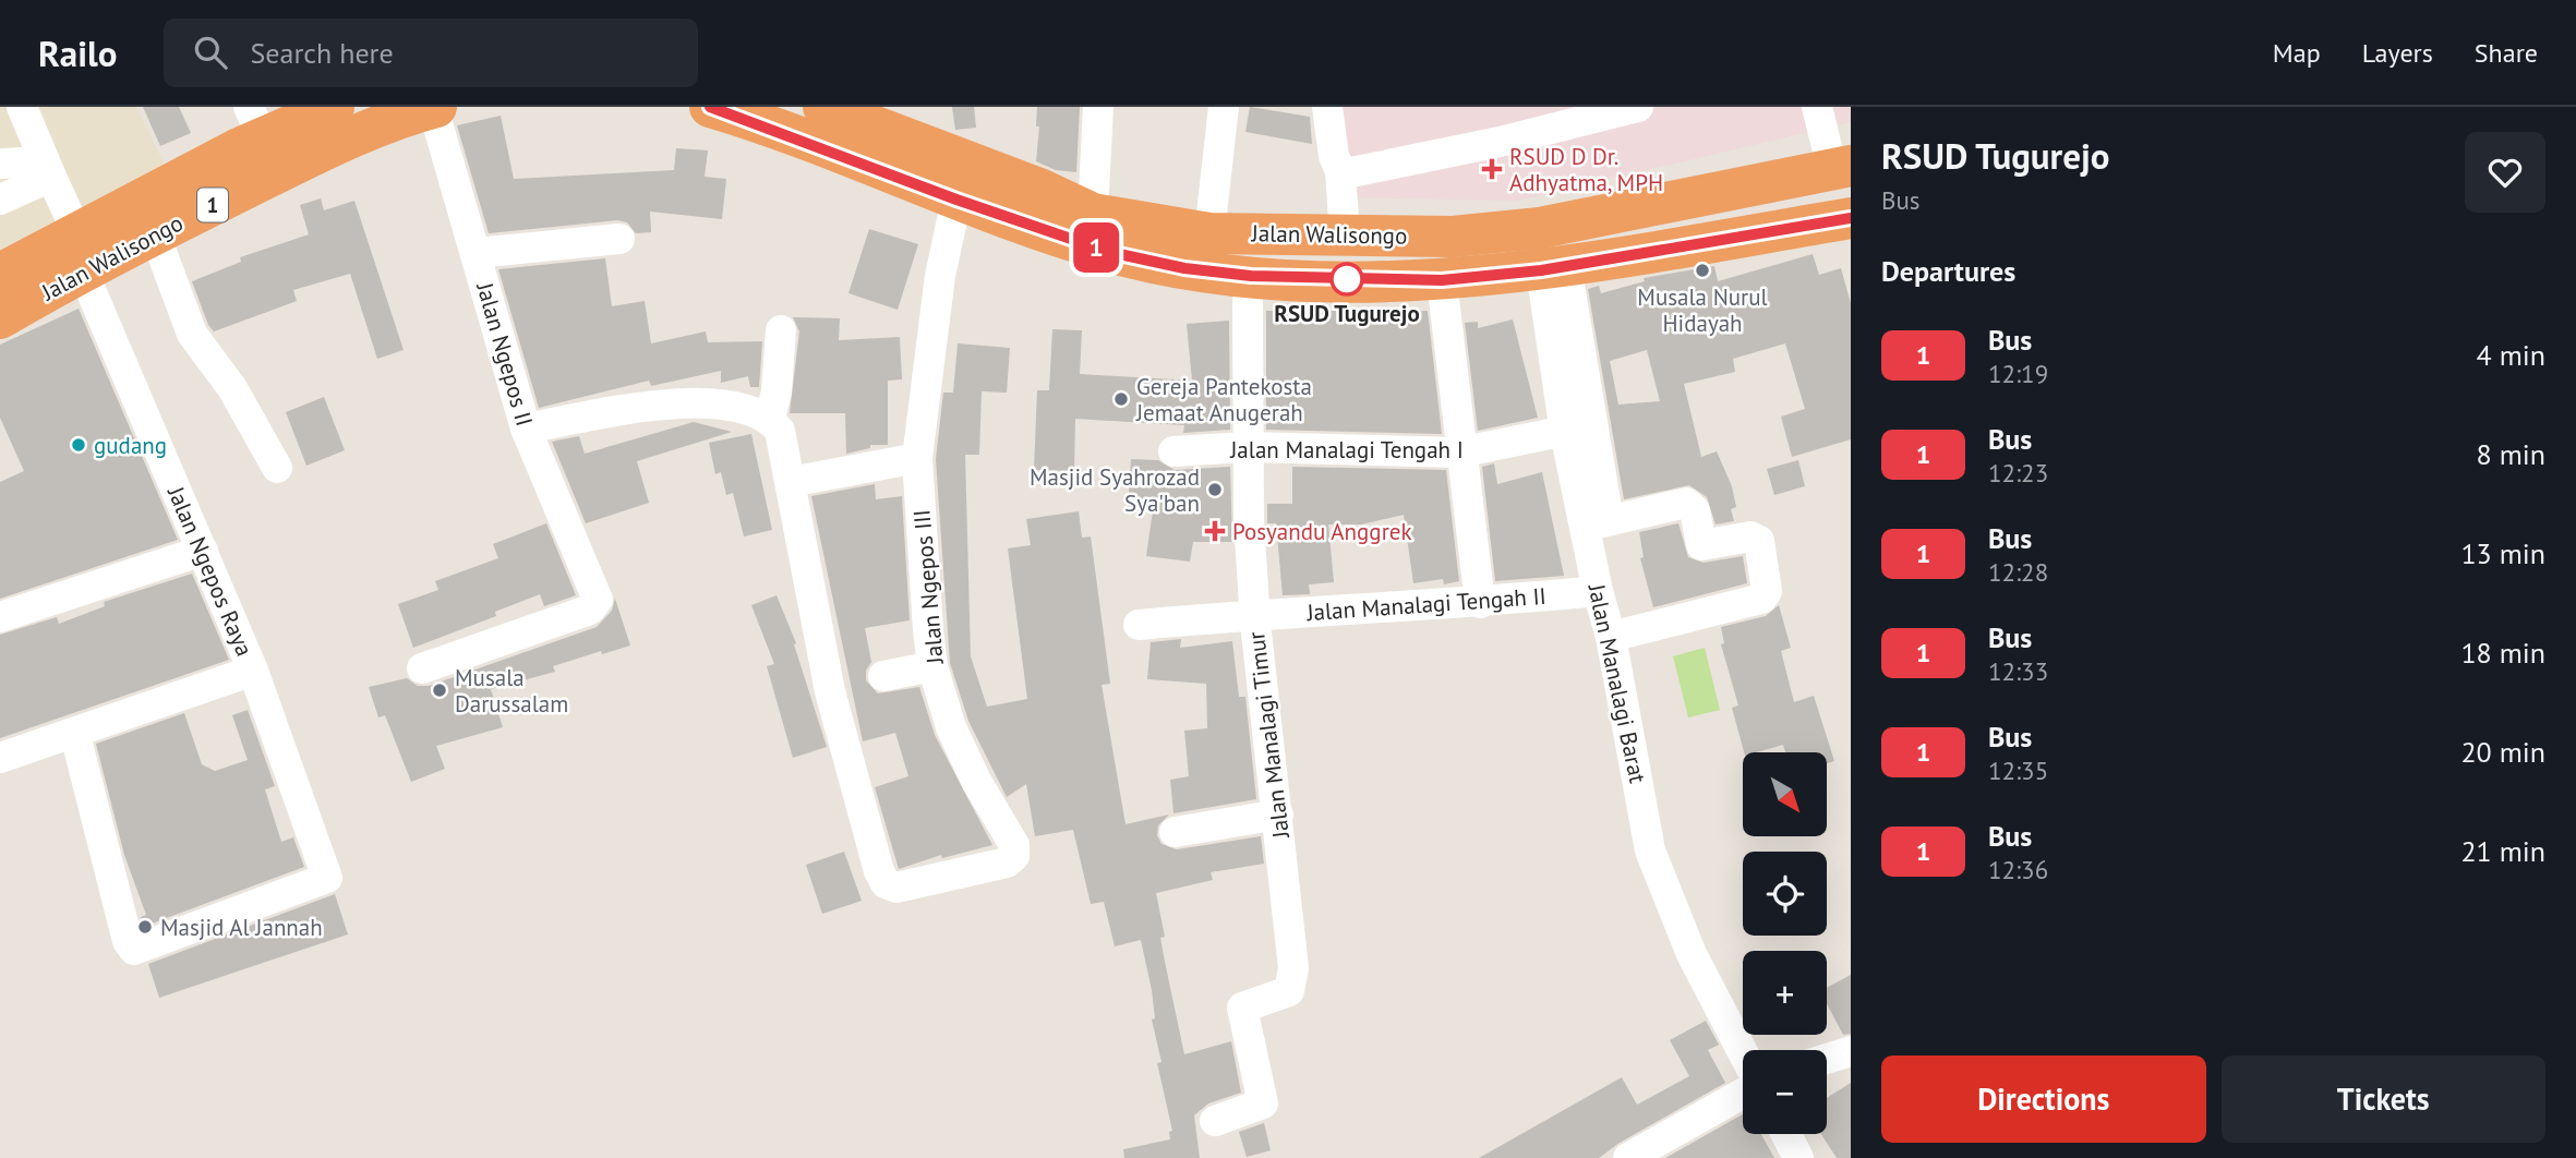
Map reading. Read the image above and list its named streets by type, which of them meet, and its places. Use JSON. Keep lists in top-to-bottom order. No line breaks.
{"streets":{"highway":["1","Jalan Walisongo"],"street":["Jalan Ngepos II","Jalan Manalagi Tengah I","Jalan Ngepos Raya","Jalan Ngepos III","Jalan Manalagi Tengah II","Jalan Manalagi Barat","Jalan Manalagi Timur"]},"crossings":[["Jalan Walisongo","Jalan Ngepos II"],["Jalan Walisongo","Jalan Ngepos Raya"],["Jalan Walisongo","Jalan Ngepos III"],["Jalan Walisongo","Jalan Manalagi Barat"],["Jalan Walisongo","Jalan Manalagi Timur"],["Jalan Manalagi Tengah I","Jalan Manalagi Barat"],["Jalan Manalagi Tengah I","Jalan Manalagi Timur"],["Jalan Manalagi Tengah II","Jalan Manalagi Barat"],["Jalan Manalagi Tengah II","Jalan Manalagi Timur"]],"places":{"health":["RSUD D Dr. Adhyatma, MPH","Posyandu Anggrek"],"other":["Musala Nurul Hidayah","RSUD Tugurejo","Gereja Pantekosta Jemaat Anugerah","gudang","Masjid Syahrozad Sya'ban","Musala Darussalam","Masjid Al Jannah"]},"lines":["bus line 1"],"north":"bottom right","page":{"header":"Railo","search":"Search here","nav":["Map","Layers","Share"],"on_map":"1","heading":[["RSUD Tugurejo","Bus"],"Departures"],"list":[{"mark":"1","name":"Bus","note":"12:19","value":"4 min"},{"mark":"1","name":"Bus","note":"12:23","value":"8 min"},{"mark":"1","name":"Bus","note":"12:28","value":"13 min"},{"mark":"1","name":"Bus","note":"12:33","value":"18 min"},{"mark":"1","name":"Bus","note":"12:35","value":"20 min"},{"mark":"1","name":"Bus","note":"12:36","value":"21 min"}],"map_buttons":["+","−"],"buttons":["Directions","Tickets"]}}
